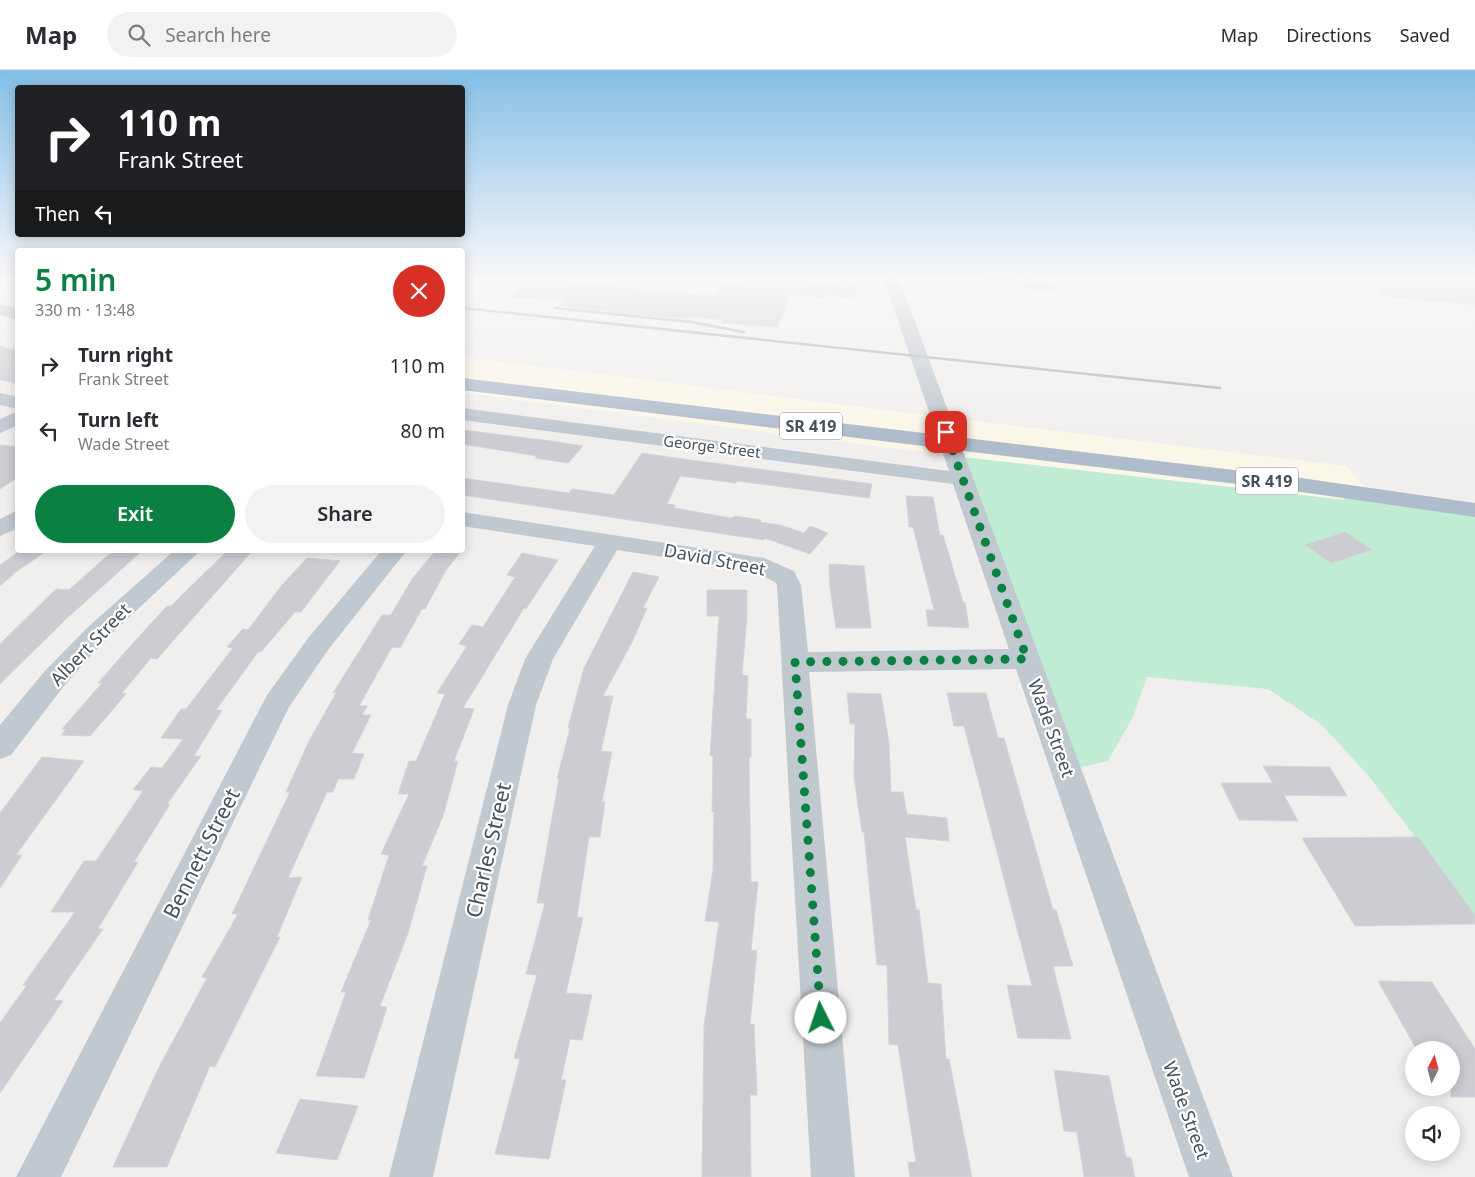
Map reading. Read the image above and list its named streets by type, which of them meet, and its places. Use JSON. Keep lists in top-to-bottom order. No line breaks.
{"streets":{"main road":["SR 419"],"street":["George Street","David Street","Albert Street","Wade Street","Charles Street","Bennett Street"]},"crossings":[["SR 419","Wade Street"],["George Street","Wade Street"],["David Street","Charles Street"]],"north":"top","page":{"header":"Map","search":"Search here","nav":["Map","Directions","Saved"],"turn":["110 m","Frank Street"],"then":"Then","heading":["5 min","330 m · 13:48"],"list":[{"name":"Turn right","note":"Frank Street","value":"110 m"},{"name":"Turn left","note":"Wade Street","value":"80 m"}],"buttons":["Exit","Share"]}}
